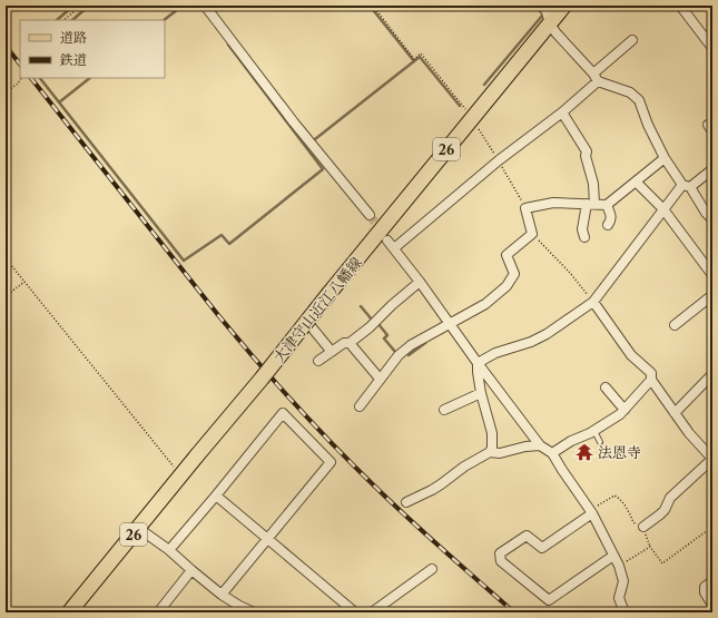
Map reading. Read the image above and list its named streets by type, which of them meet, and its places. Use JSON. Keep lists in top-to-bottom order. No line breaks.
{"streets":{"main road":["26","大津守山近江八幡線"]},"places":{"temple":["法恩寺"]},"legend":["道路","鉄道"]}
